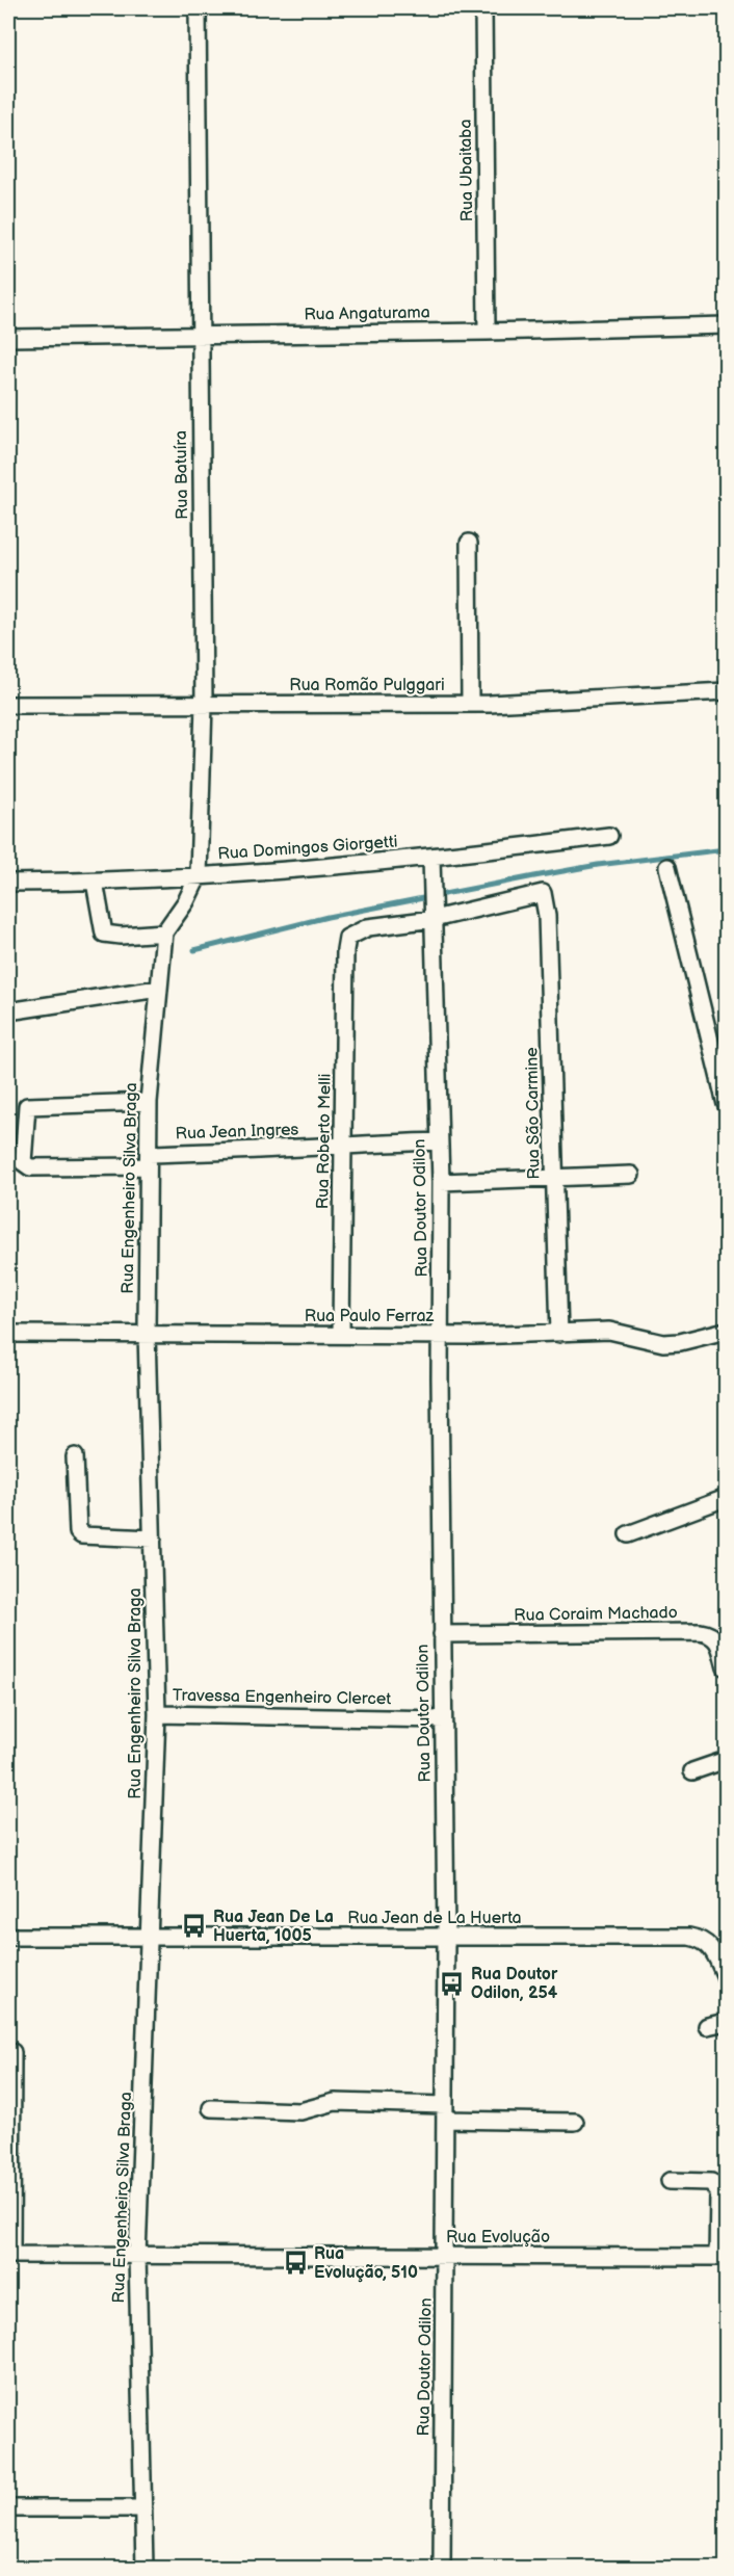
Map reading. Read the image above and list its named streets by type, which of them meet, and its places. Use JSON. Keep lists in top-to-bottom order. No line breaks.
{"streets":{"street":["Rua Ubaitaba","Rua Angaturama","Rua Batuíra","Rua Romão Pulggari","Rua Domingos Giorgetti","Rua São Carmine","Rua Jean Ingres","Rua Roberto Melli","Rua Engenheiro Silva Braga","Rua Doutor Odilon","Rua Paulo Ferraz","Rua Coraim Machado","Travessa Engenheiro Clercet","Rua Jean de La Huerta","Rua Evolução"]},"crossings":[["Rua Ubaitaba","Rua Angaturama"],["Rua Angaturama","Rua Batuíra"],["Rua Batuíra","Rua Romão Pulggari"],["Rua Batuíra","Rua Domingos Giorgetti"],["Rua Batuíra","Rua Engenheiro Silva Braga"],["Rua Domingos Giorgetti","Rua Doutor Odilon"],["Rua São Carmine","Rua Roberto Melli"],["Rua São Carmine","Rua Doutor Odilon"],["Rua São Carmine","Rua Paulo Ferraz"],["Rua Jean Ingres","Rua Roberto Melli"],["Rua Jean Ingres","Rua Engenheiro Silva Braga"],["Rua Jean Ingres","Rua Doutor Odilon"],["Rua Roberto Melli","Rua Doutor Odilon"],["Rua Roberto Melli","Rua Paulo Ferraz"],["Rua Engenheiro Silva Braga","Rua Paulo Ferraz"],["Rua Engenheiro Silva Braga","Travessa Engenheiro Clercet"],["Rua Engenheiro Silva Braga","Rua Jean de La Huerta"],["Rua Engenheiro Silva Braga","Rua Evolução"],["Rua Doutor Odilon","Rua Paulo Ferraz"],["Rua Doutor Odilon","Rua Coraim Machado"],["Rua Doutor Odilon","Travessa Engenheiro Clercet"],["Rua Doutor Odilon","Rua Jean de La Huerta"],["Rua Doutor Odilon","Rua Evolução"]],"places":{"bus stop":["Rua Jean De La Huerta, 1005","Rua Doutor Odilon, 254","Rua Evolução, 510"]}}
